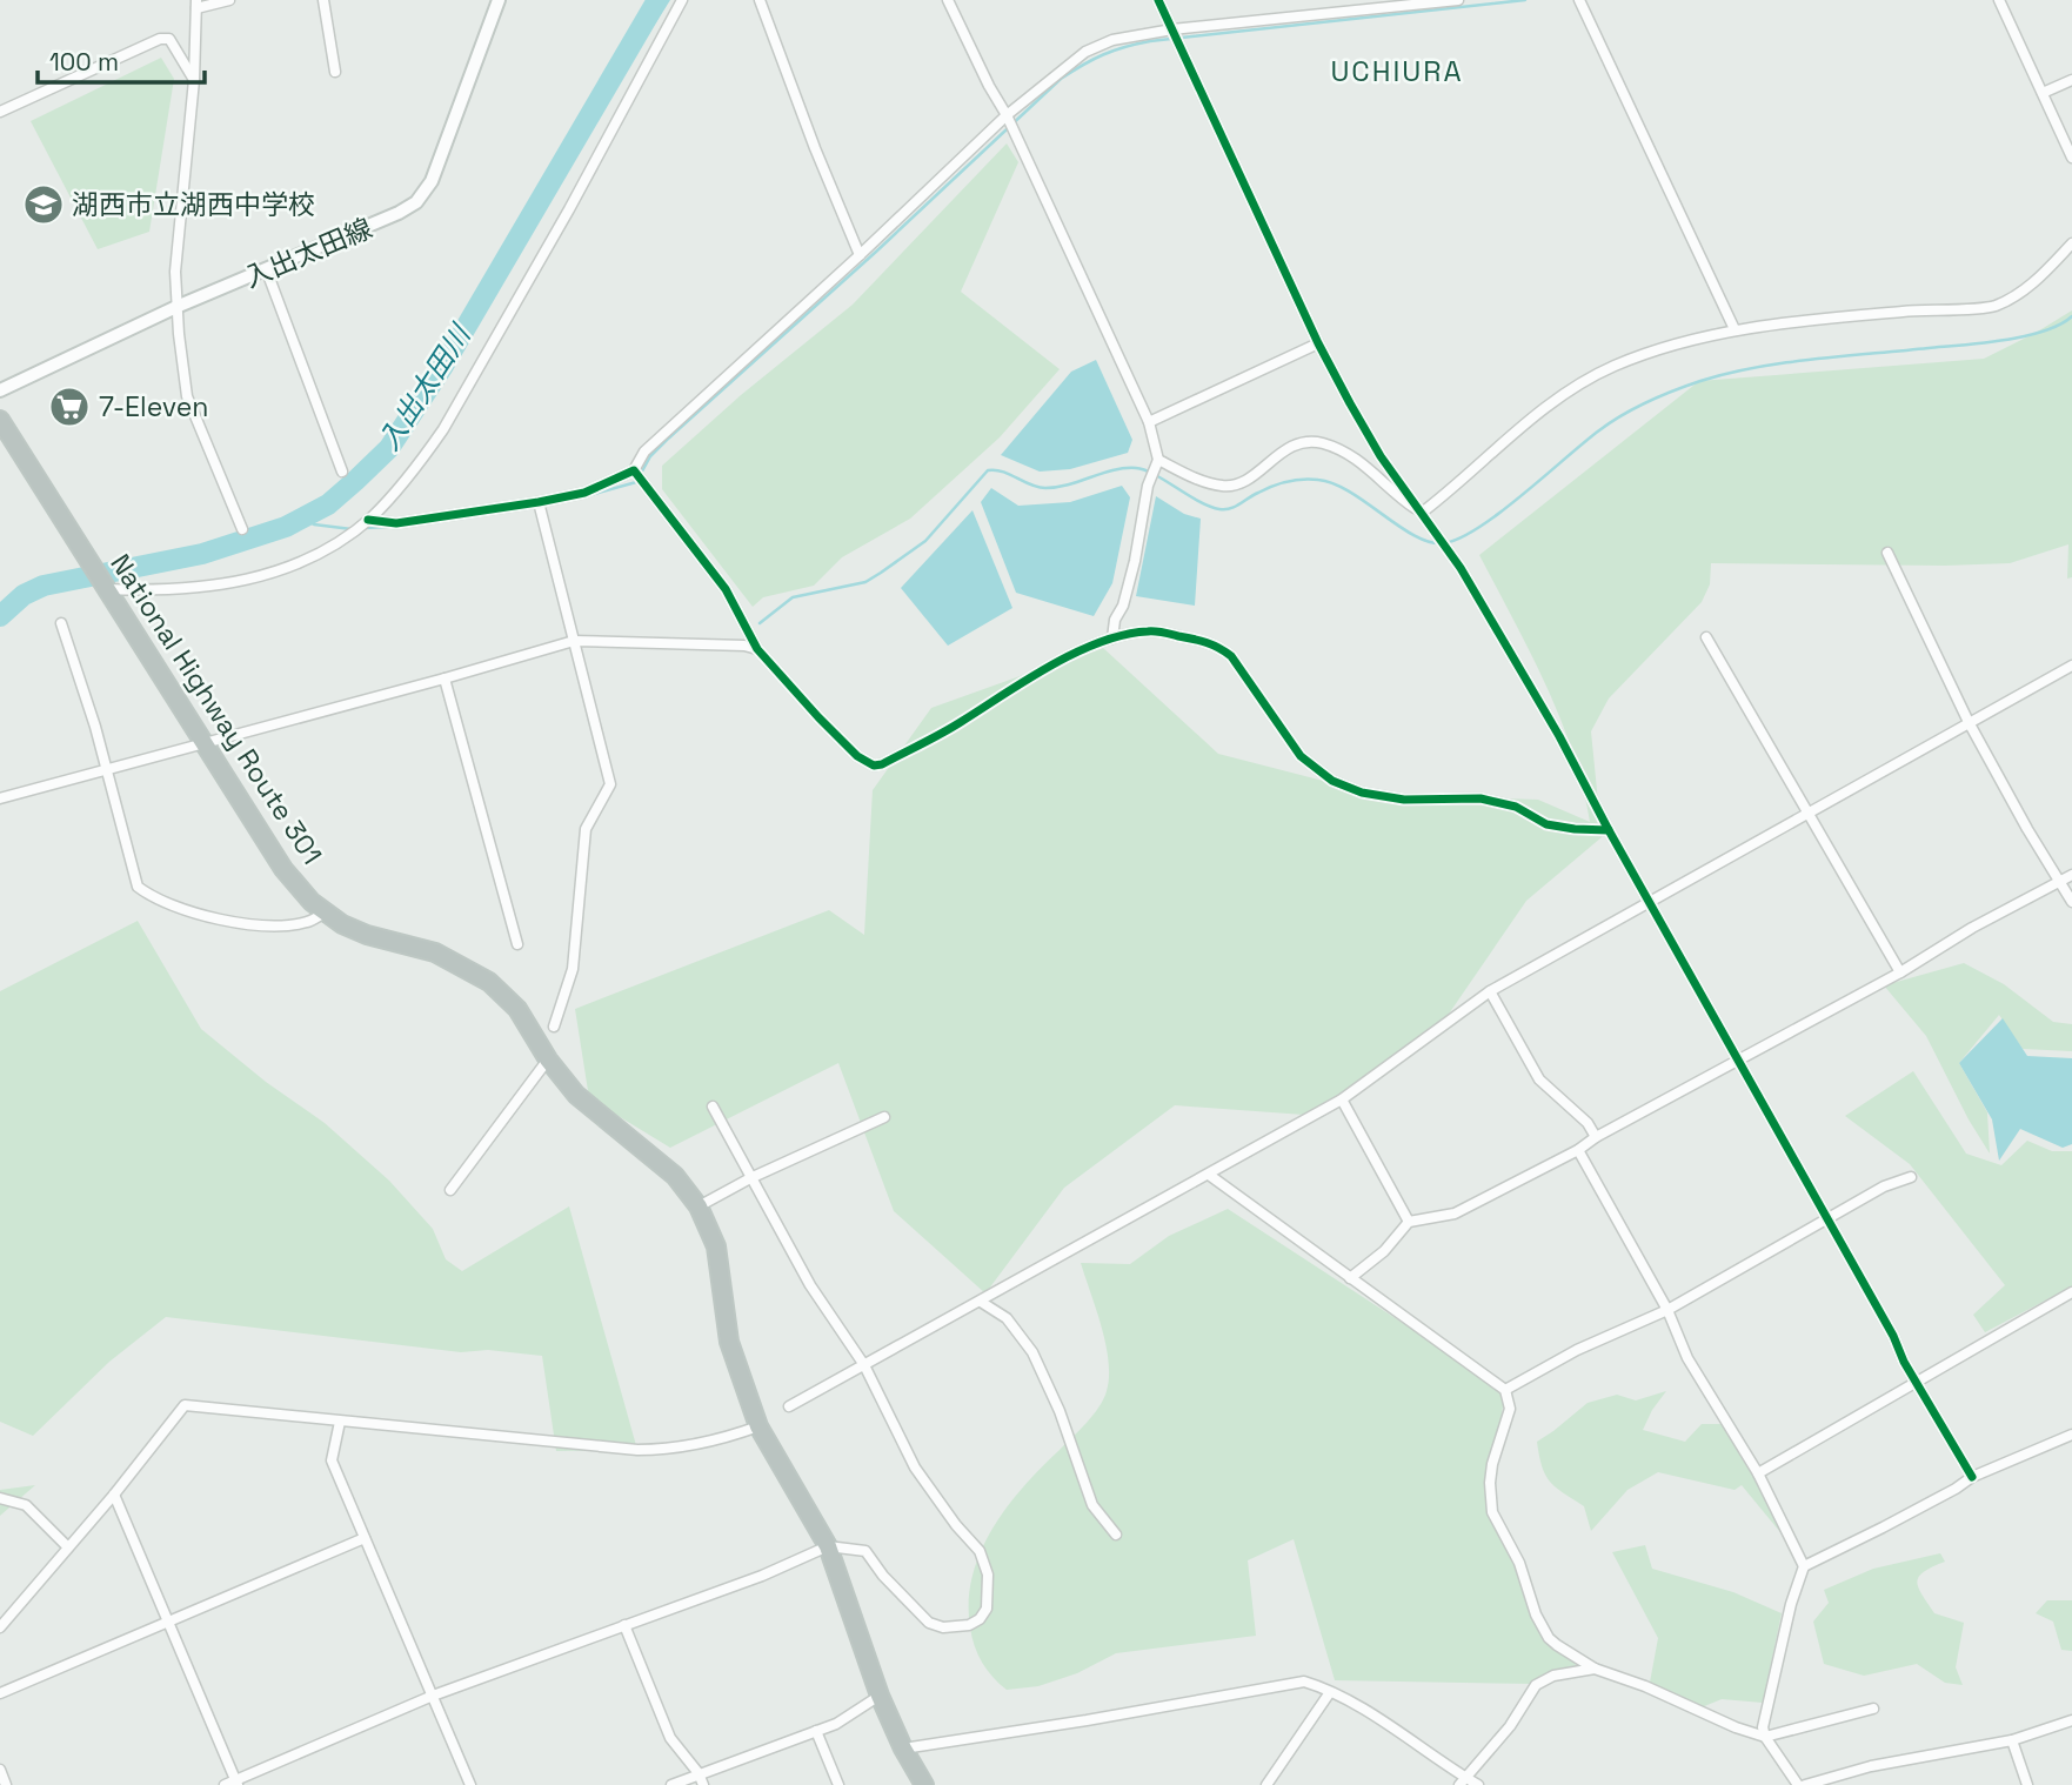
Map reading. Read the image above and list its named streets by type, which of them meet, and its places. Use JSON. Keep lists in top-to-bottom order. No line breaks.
{"streets":{"highway":["National Highway Route 301"],"main road":["入出太田線"]},"districts":["UCHIURA"],"water":["入出太田川"],"places":{"school or university":["湖西市立湖西中学校"],"supermarket":["7-Eleven"]},"scale_bar":"100 m"}
